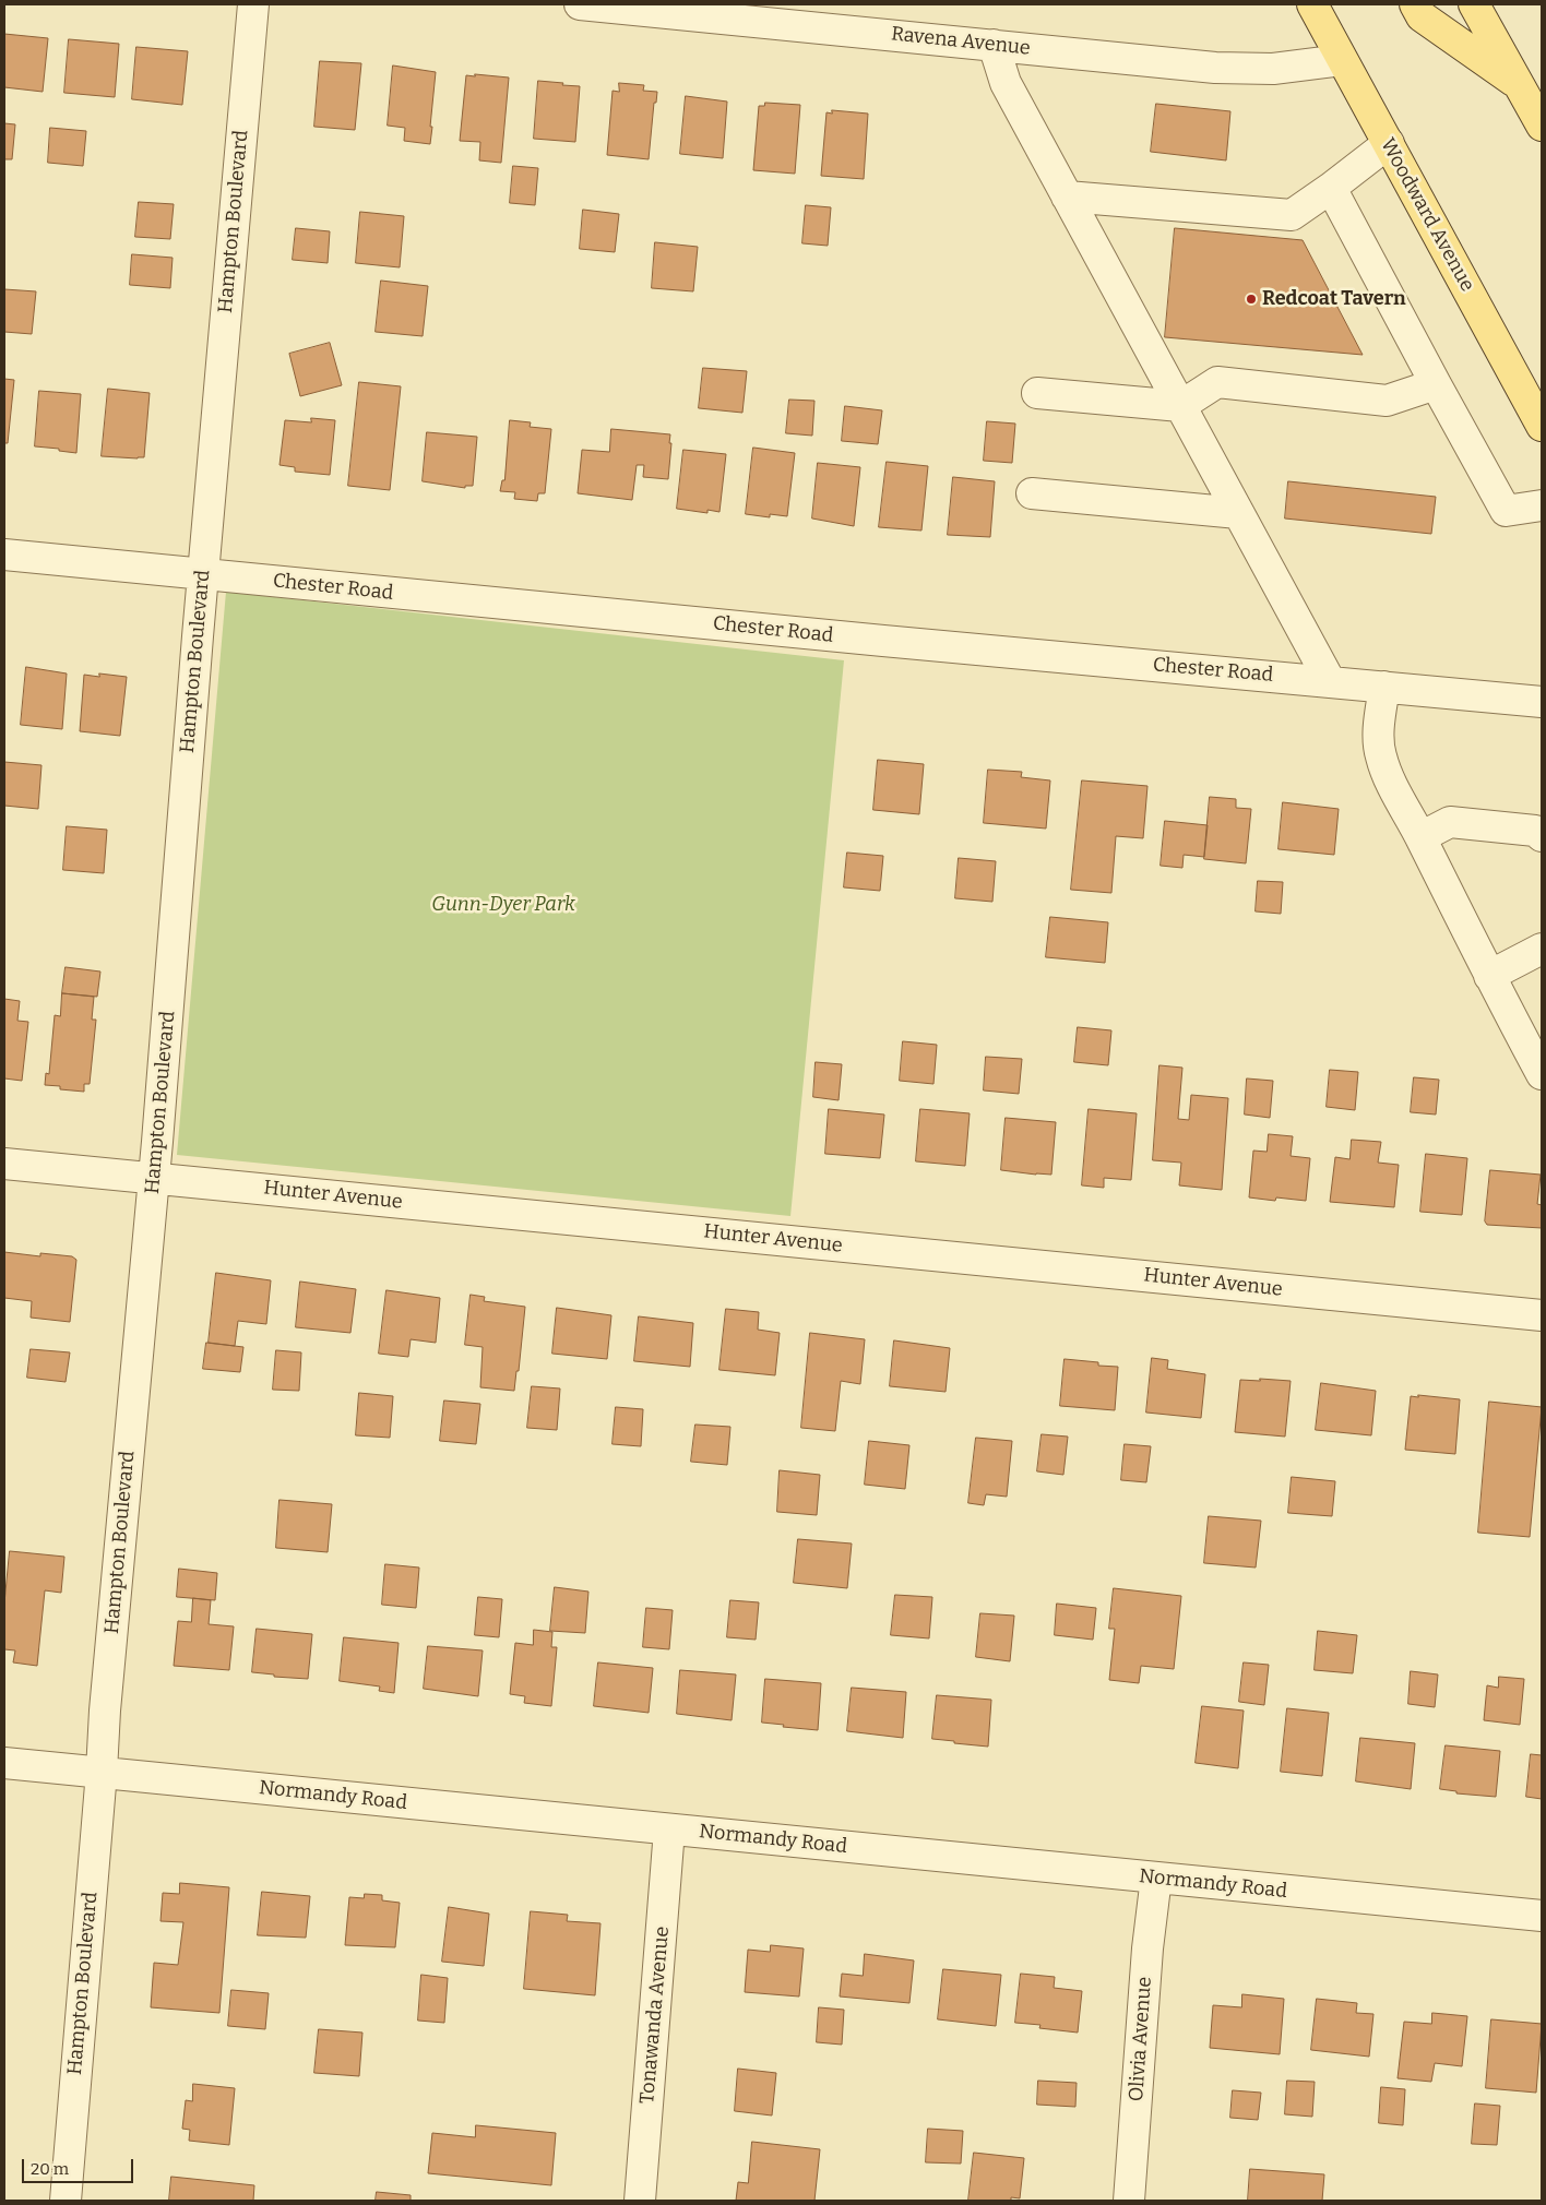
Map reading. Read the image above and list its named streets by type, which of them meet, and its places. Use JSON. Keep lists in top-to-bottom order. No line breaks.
{"streets":{"main road":["Woodward Avenue"],"street":["Ravena Avenue","Hampton Boulevard","Chester Road","Hunter Avenue","Normandy Road","Tonawanda Avenue","Olivia Avenue"]},"crossings":[["Ravena Avenue","Woodward Avenue"],["Hampton Boulevard","Chester Road"],["Hampton Boulevard","Hunter Avenue"],["Hampton Boulevard","Normandy Road"],["Normandy Road","Tonawanda Avenue"],["Normandy Road","Olivia Avenue"]],"parks":["Gunn-Dyer Park"],"places":["Redcoat Tavern"],"scale_bar":"20 m"}
